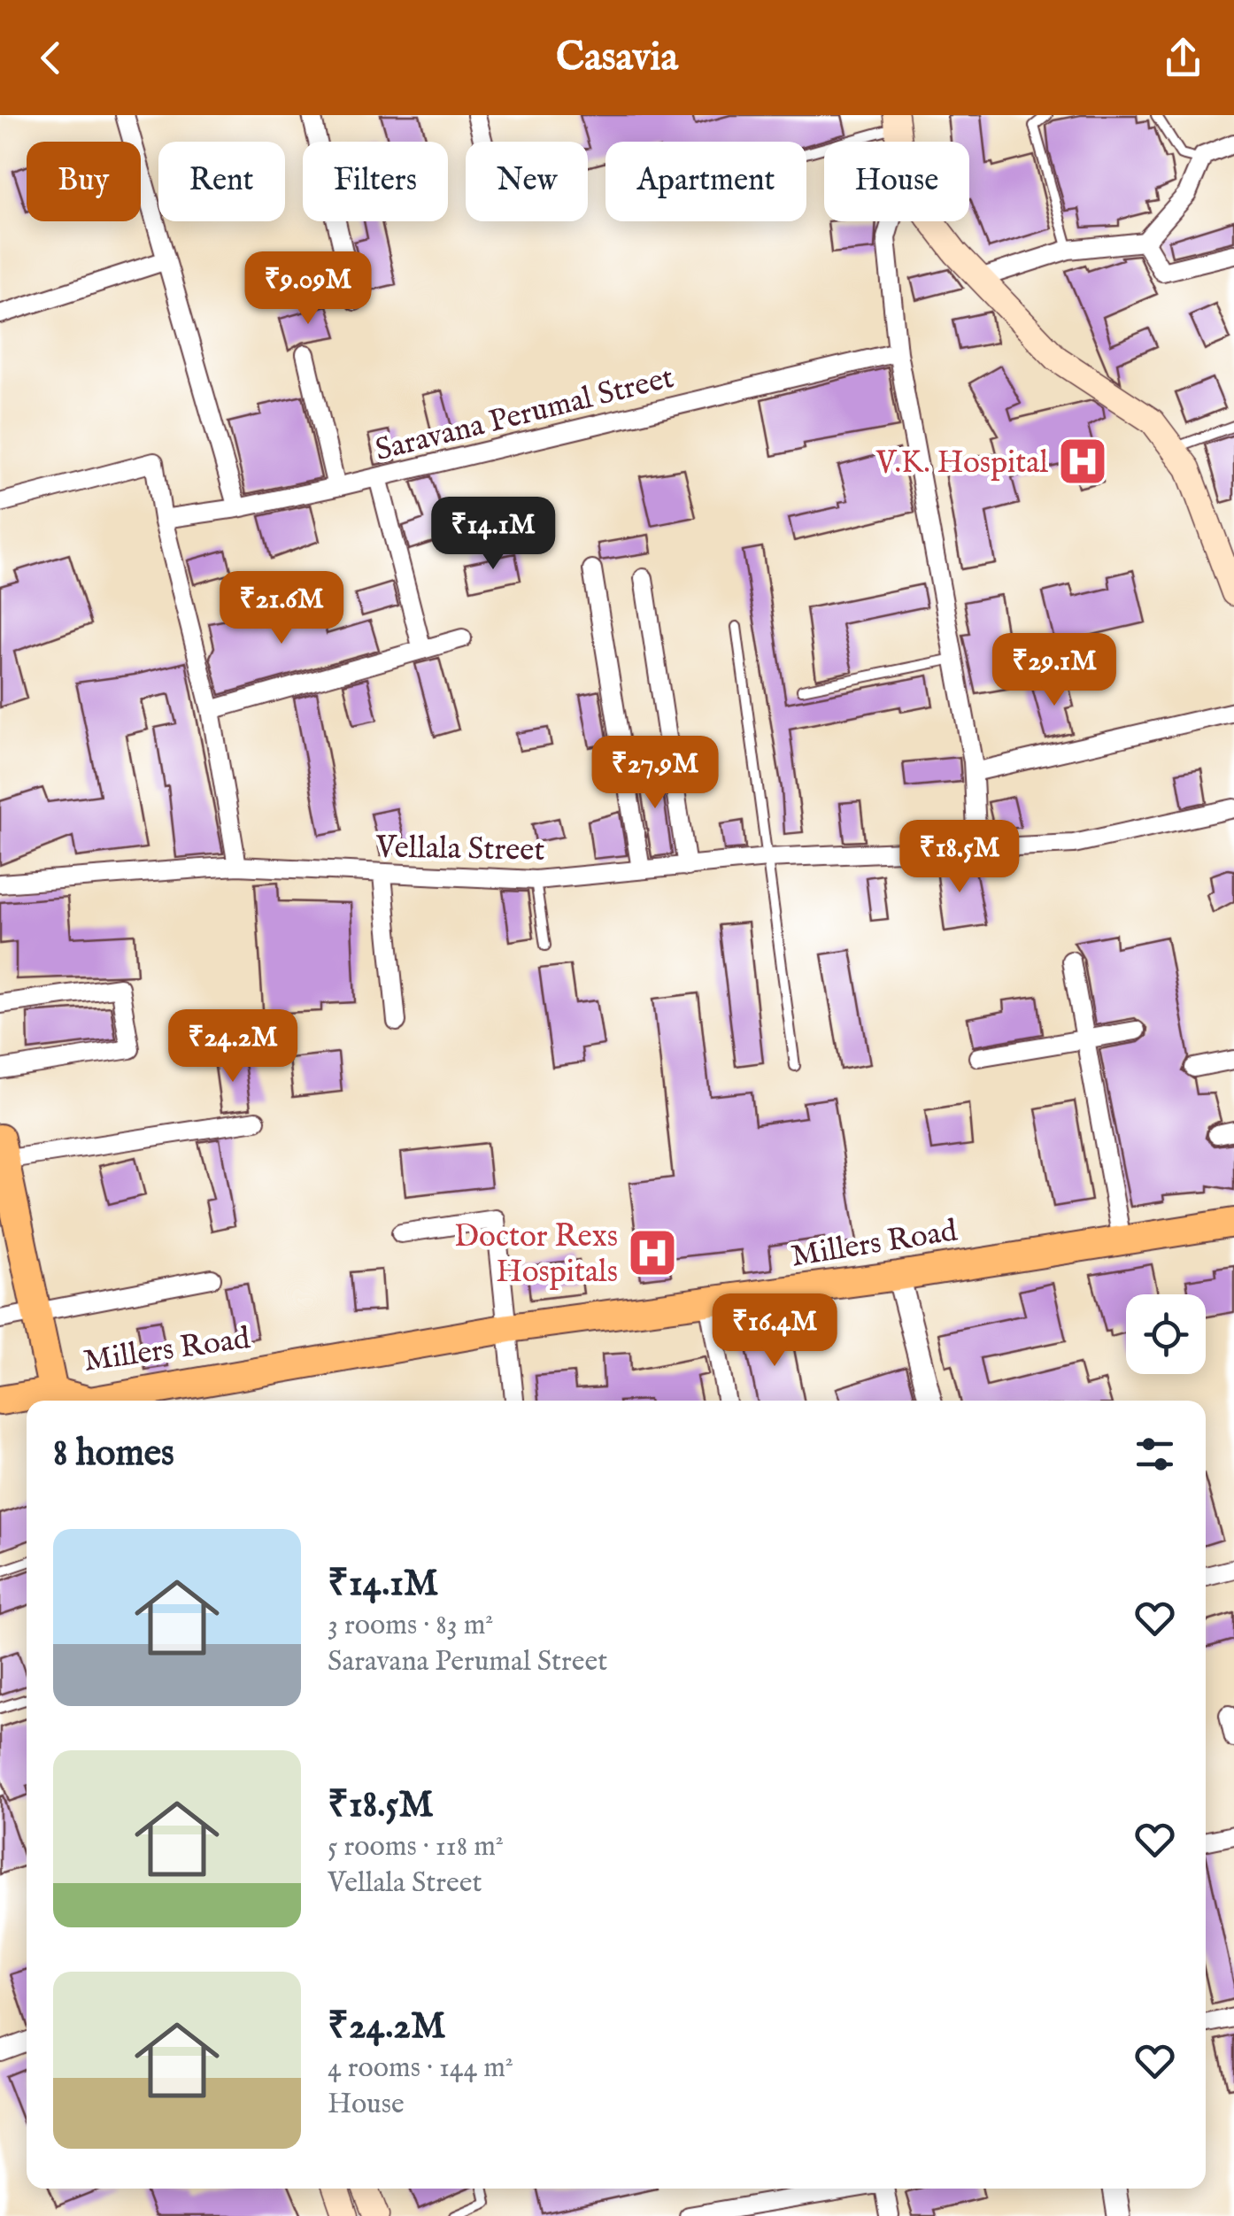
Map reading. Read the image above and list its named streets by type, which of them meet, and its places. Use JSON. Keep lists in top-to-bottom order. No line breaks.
{"streets":{"main road":["Millers Road"],"street":["Saravana Perumal Street","Vellala Street"]},"places":{"hospital":["V.K. Hospital","Doctor Rexs Hospitals"]},"page":{"header":"Casavia","chip":["Buy","Rent","Filters","New","Apartment","House"],"price":["₹9.09M","₹14.1M","₹21.6M","₹29.1M","₹27.9M","₹18.5M","₹24.2M","₹16.4M"],"heading":"8 homes","list":[{"name":"₹14.1M","note":"3 rooms · 83 m² · Saravana Perumal Street"},{"name":"₹18.5M","note":"5 rooms · 118 m² · Vellala Street"},{"name":"₹24.2M","note":"4 rooms · 144 m² · House"}]}}
